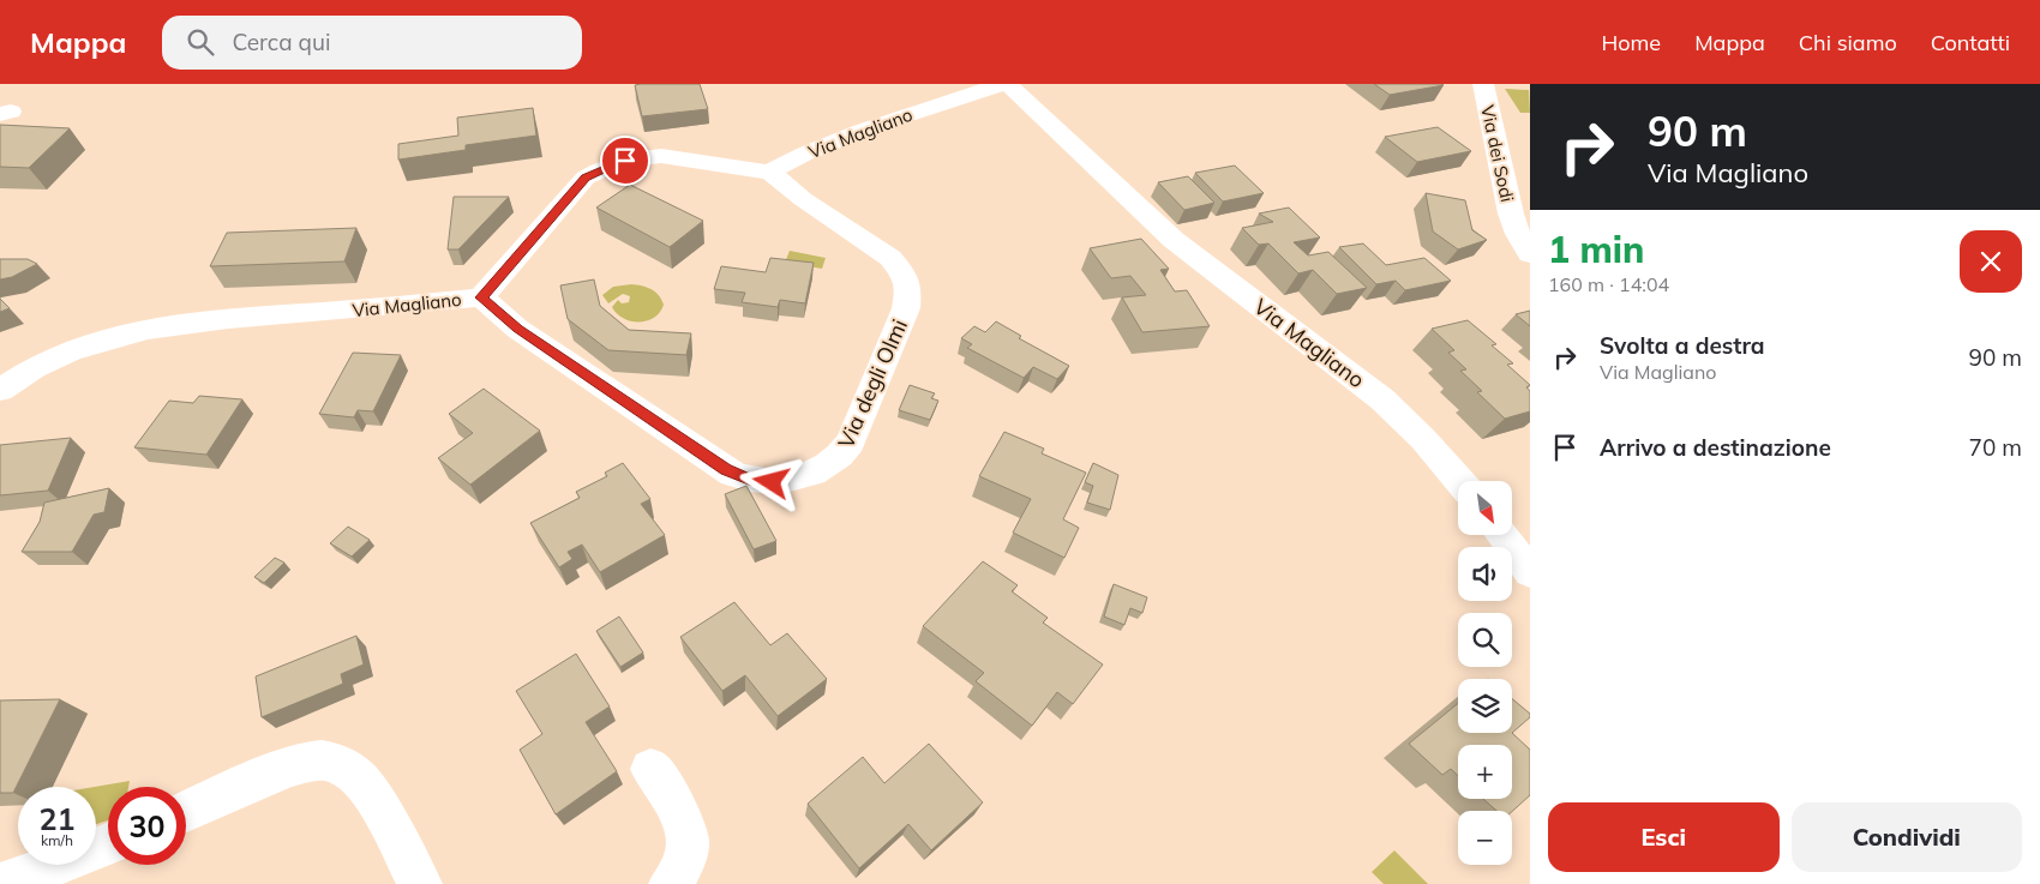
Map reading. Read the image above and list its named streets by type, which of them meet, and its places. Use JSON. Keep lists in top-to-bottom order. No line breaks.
{"streets":{"street":["Via Magliano","Via dei Sodi","Via degli Olmi"]},"crossings":[["Via Magliano","Via degli Olmi"]],"north":"bottom right","page":{"header":"Mappa","search":"Cerca qui","nav":["Home","Mappa","Chi siamo","Contatti"],"turn":["90 m","Via Magliano"],"heading":["1 min","160 m · 14:04"],"list":[{"name":"Svolta a destra","note":"Via Magliano","value":"90 m"},{"name":"Arrivo a destinazione","value":"70 m"}],"map_buttons":["+","−"],"speed":"21 km/h","limit":"30","buttons":["Esci","Condividi"]}}
